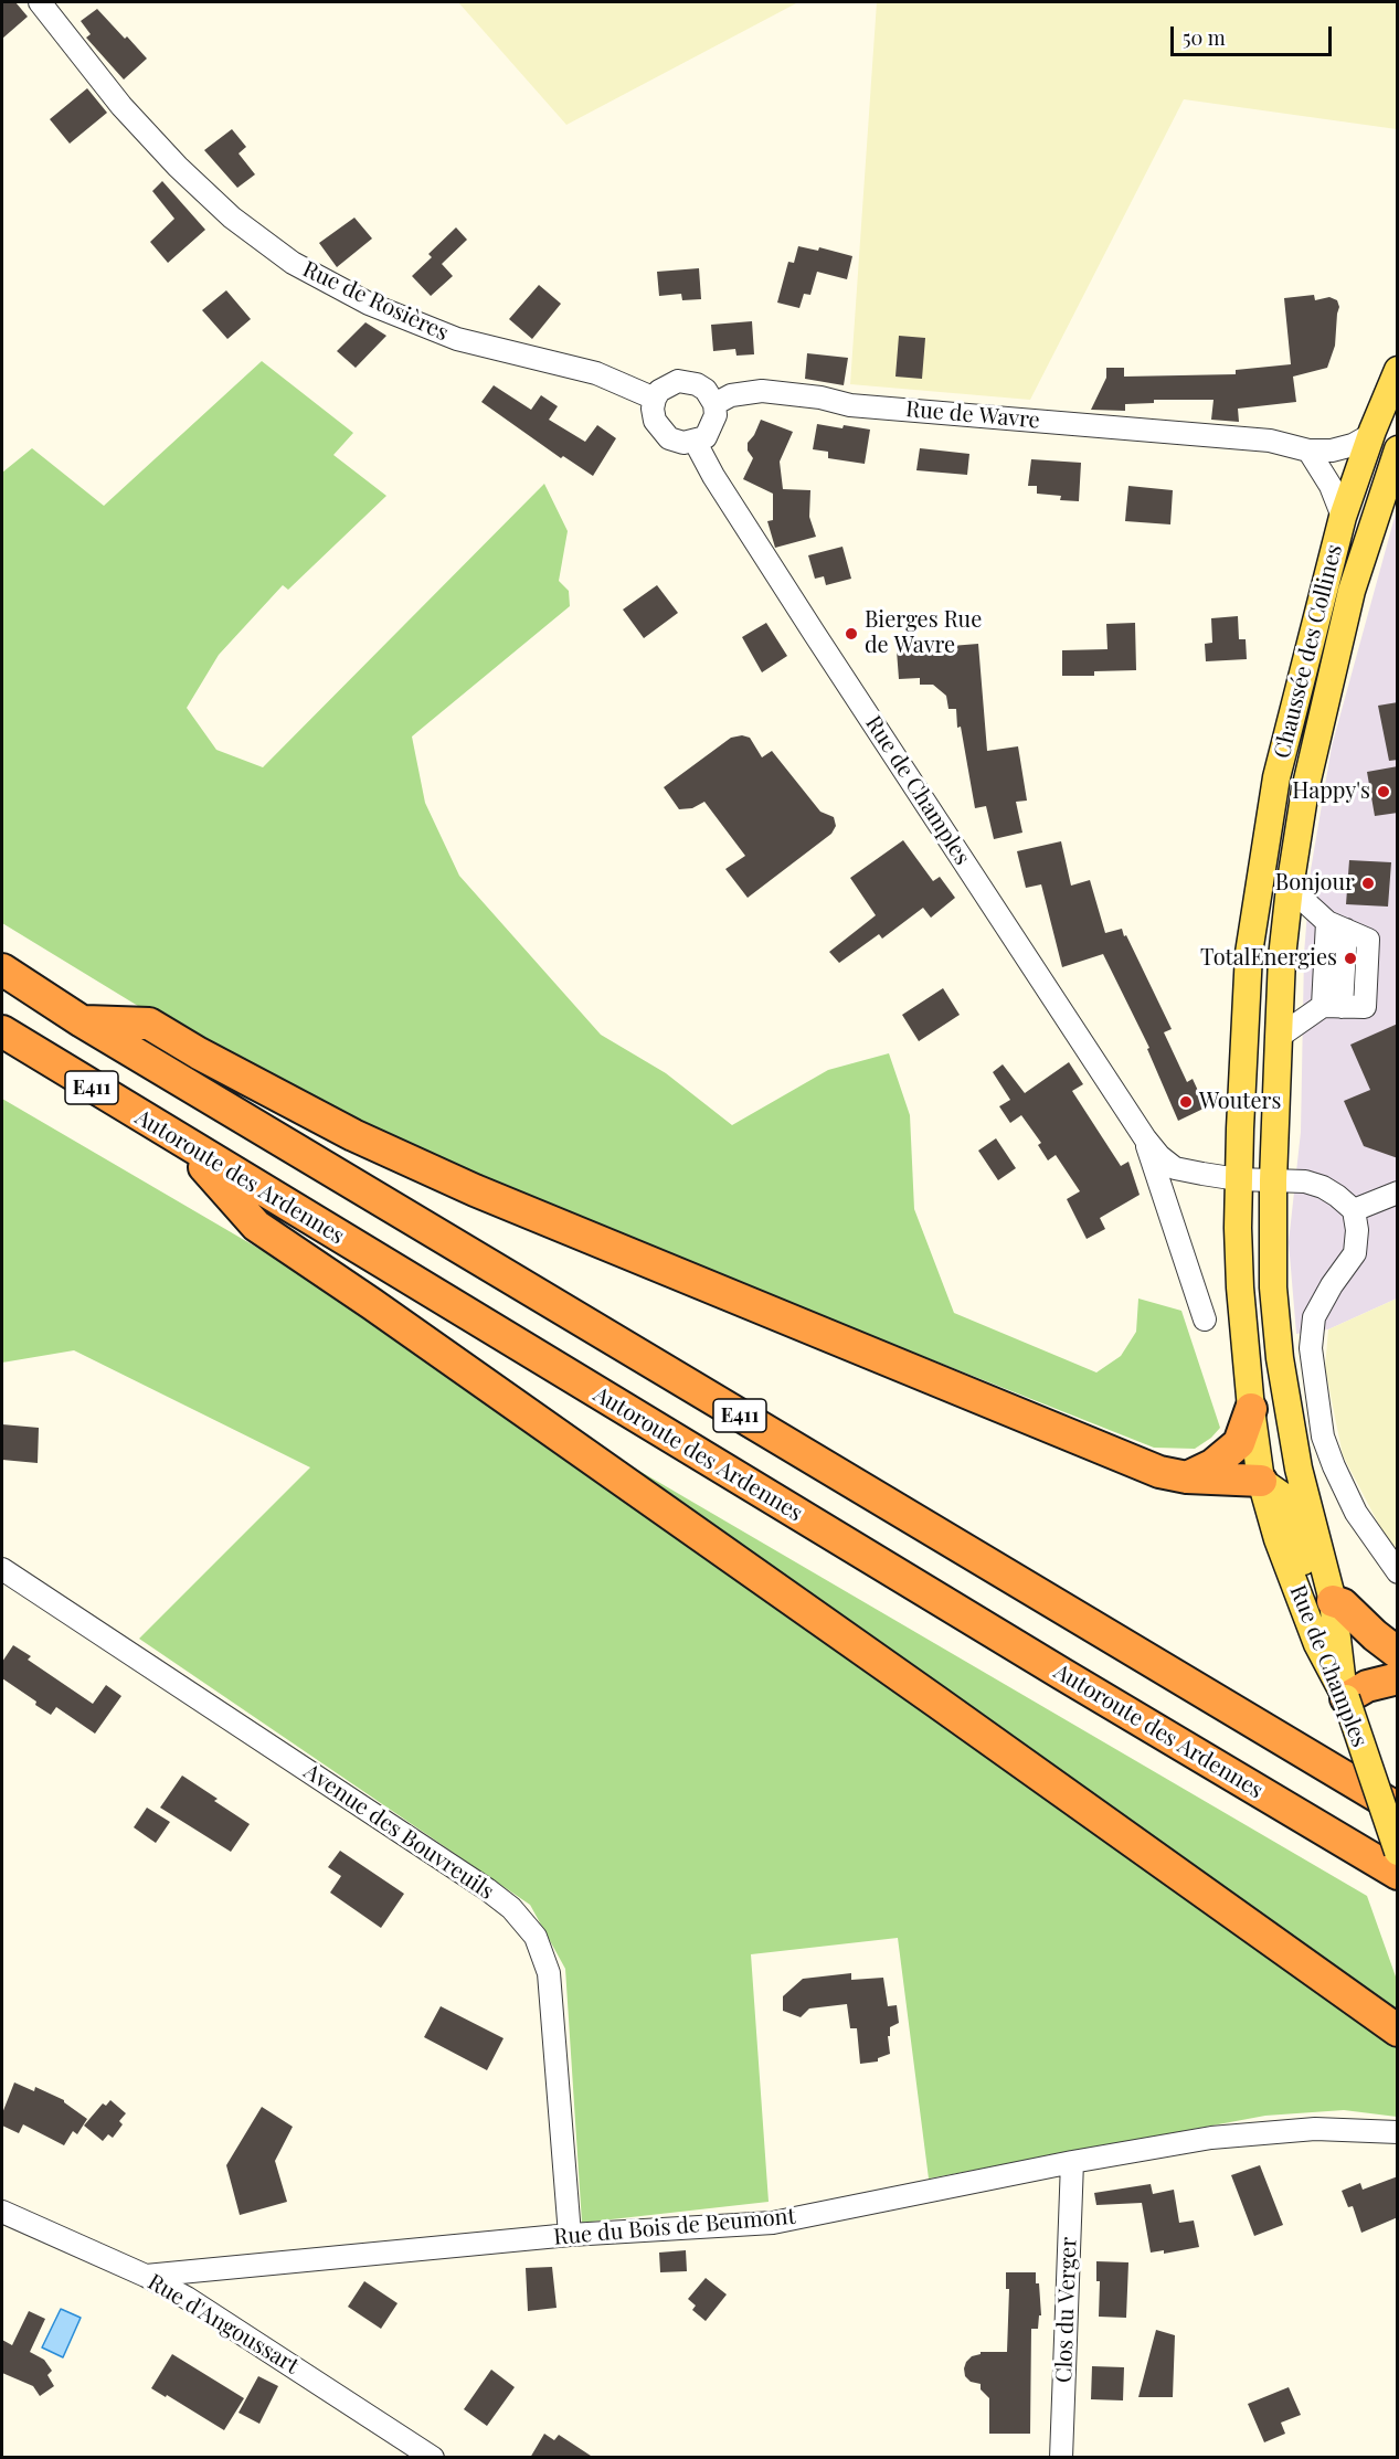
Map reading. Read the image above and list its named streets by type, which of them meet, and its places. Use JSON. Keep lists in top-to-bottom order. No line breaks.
{"streets":{"highway":["E411","Autoroute des Ardennes"],"main road":["Chaussée des Collines","Rue de Champles"],"street":["Rue de Rosières","Rue de Wavre","Avenue des Bouvreuils","Rue du Bois de Beumont","Clos du Verger","Rue d'Angoussart"]},"crossings":[["Rue de Rosières","Rue de Wavre"],["Rue de Rosières","Rue de Champles"],["Rue de Wavre","Chaussée des Collines"],["Rue de Wavre","Rue de Champles"],["Chaussée des Collines","Rue de Champles"],["Avenue des Bouvreuils","Rue du Bois de Beumont"],["Rue du Bois de Beumont","Clos du Verger"],["Rue du Bois de Beumont","Rue d'Angoussart"]],"places":["Bierges Rue de Wavre","Happy's","Bonjour","TotalEnergies","Wouters"],"scale_bar":"50 m"}
